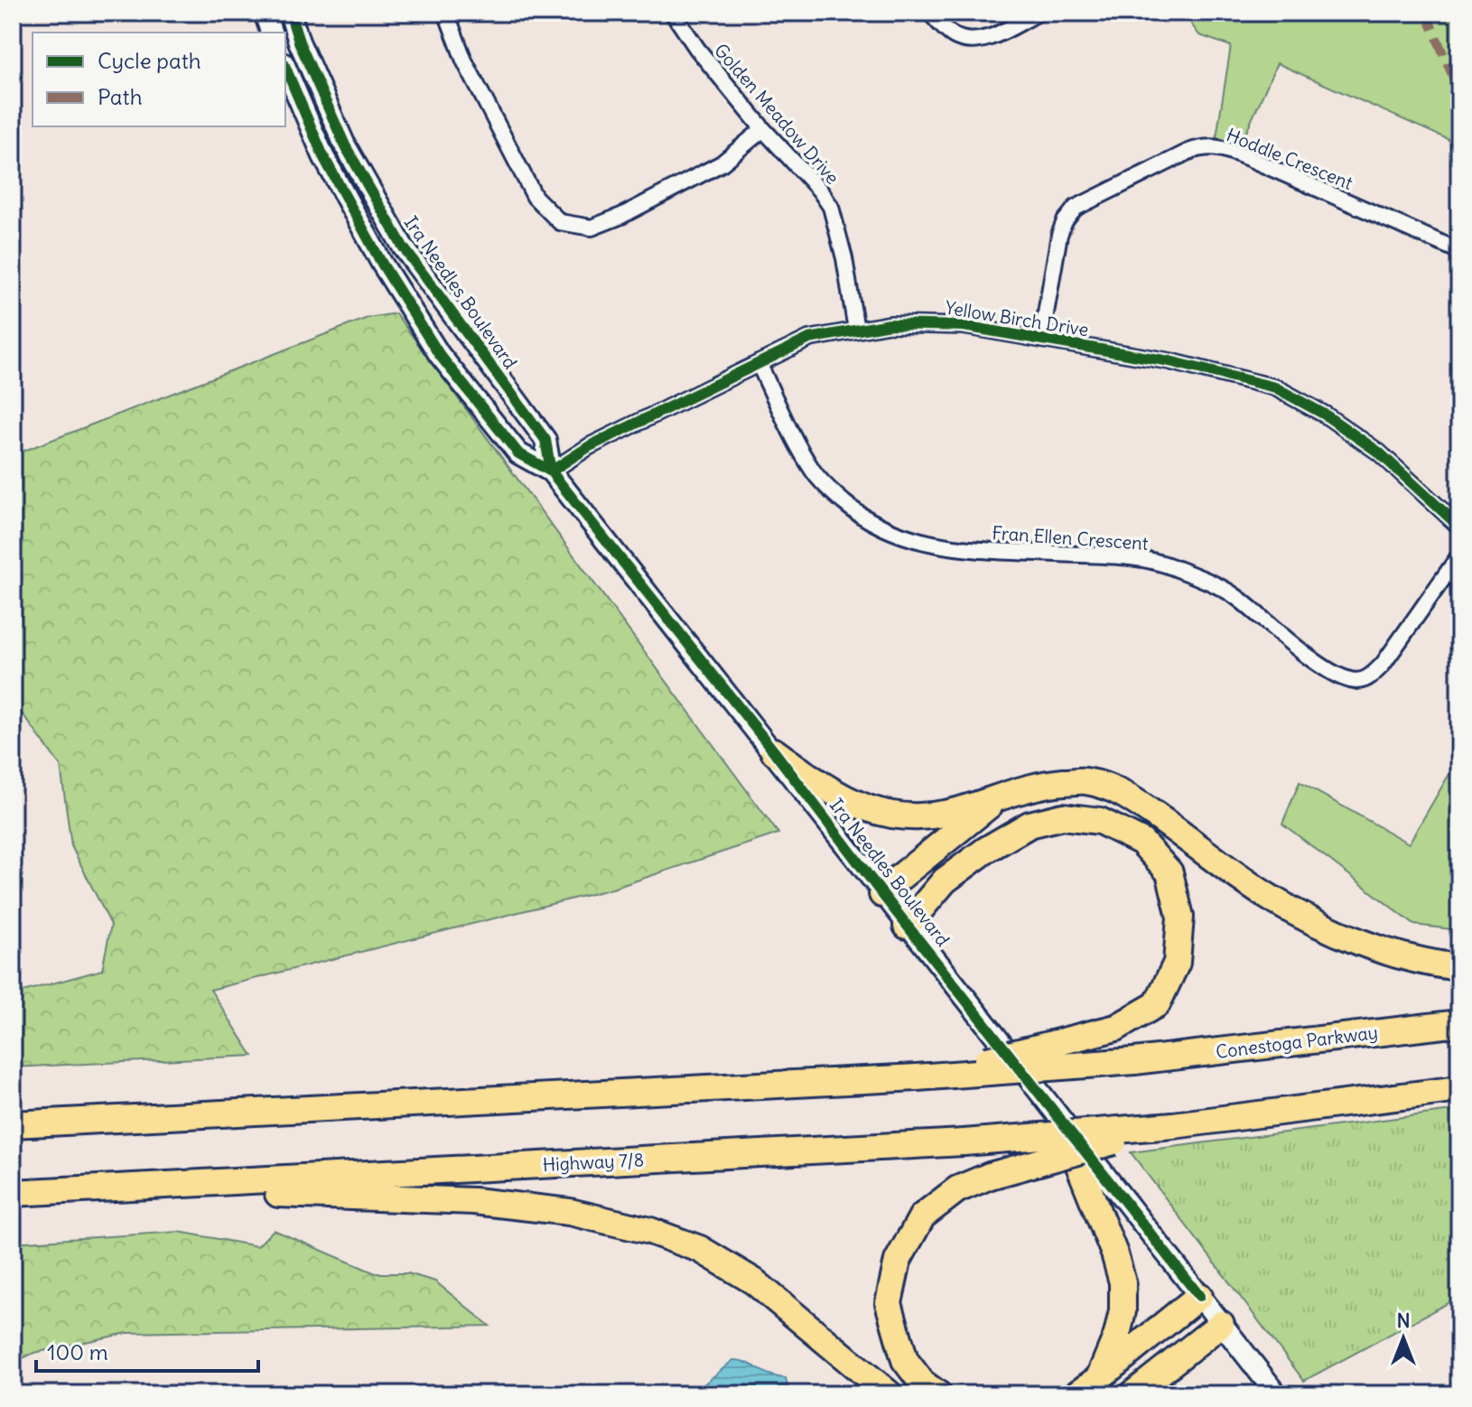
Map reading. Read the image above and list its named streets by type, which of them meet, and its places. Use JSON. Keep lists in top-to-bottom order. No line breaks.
{"streets":{"highway":["Conestoga Parkway","Highway 7/8"],"main road":["Ira Needles Boulevard"],"street":["Golden Meadow Drive","Hoddle Crescent","Yellow Birch Drive","Fran Ellen Crescent"]},"crossings":[["Golden Meadow Drive","Yellow Birch Drive"],["Hoddle Crescent","Yellow Birch Drive"],["Ira Needles Boulevard","Yellow Birch Drive"],["Yellow Birch Drive","Fran Ellen Crescent"]],"legend":["Cycle path","Path"],"scale_bar":"100 m","north":"top"}
